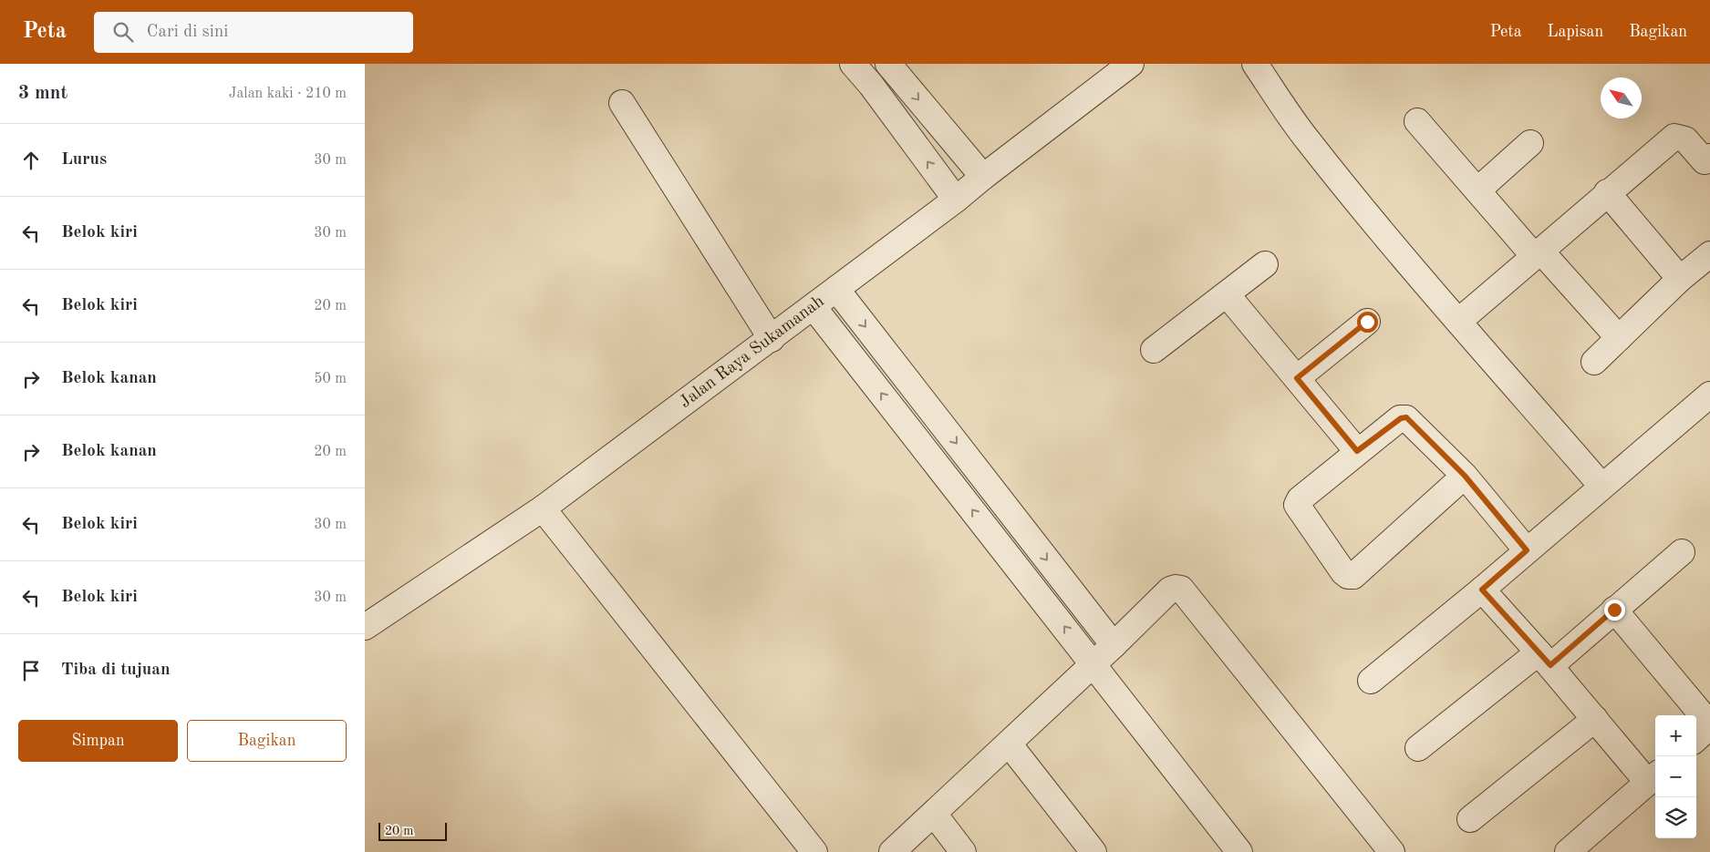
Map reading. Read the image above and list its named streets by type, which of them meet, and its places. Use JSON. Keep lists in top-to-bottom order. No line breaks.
{"streets":{"street":["Jalan Raya Sukamanah"]},"scale_bar":"20 m","north":"top left","page":{"header":"Peta","search":"Cari di sini","nav":["Peta","Lapisan","Bagikan"],"heading":["3 mnt","Jalan kaki · 210 m"],"list":[["Lurus","30 m"],["Belok kiri","30 m"],["Belok kiri","20 m"],["Belok kanan","50 m"],["Belok kanan","20 m"],["Belok kiri","30 m"],["Belok kiri","30 m"],"Tiba di tujuan"],"buttons":["Simpan","Bagikan"],"map_buttons":["+","−"],"scale":"20 m"}}
